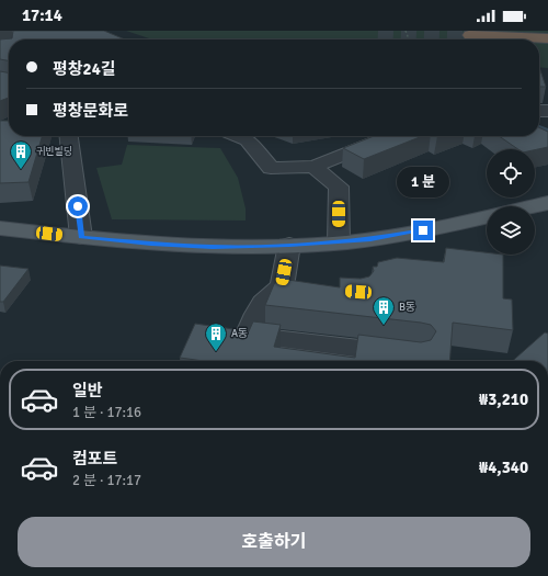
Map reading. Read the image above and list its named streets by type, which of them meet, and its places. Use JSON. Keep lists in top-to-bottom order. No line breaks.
{"places":{"building":["귀빈빌딩","B동","A동"]},"page":{"status":"17:14","banner":["평창24길","평창문화로"],"bubble":"1 분","list":[{"name":"일반","note":"1 분 · 17:16","value":"₩3,210"},{"name":"컴포트","note":"2 분 · 17:17","value":"₩4,340"}],"buttons":"호출하기"}}
